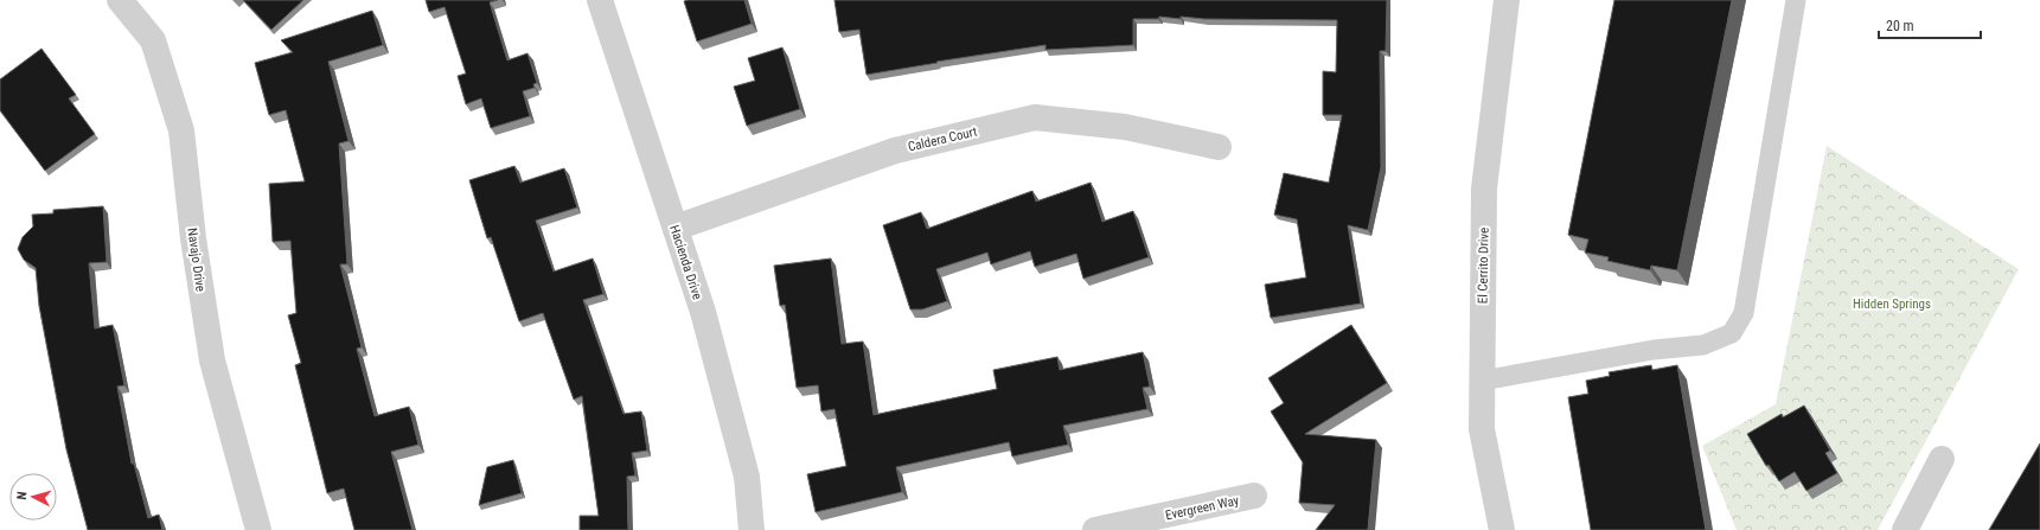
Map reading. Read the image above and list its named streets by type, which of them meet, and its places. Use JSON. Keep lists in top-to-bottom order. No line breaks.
{"streets":{"street":["Caldera Court","Navajo Drive","Hacienda Drive","El Cerrito Drive","Evergreen Way"]},"crossings":[["Caldera Court","Hacienda Drive"]],"parks":["Hidden Springs"],"scale_bar":"20 m","north":"left"}
